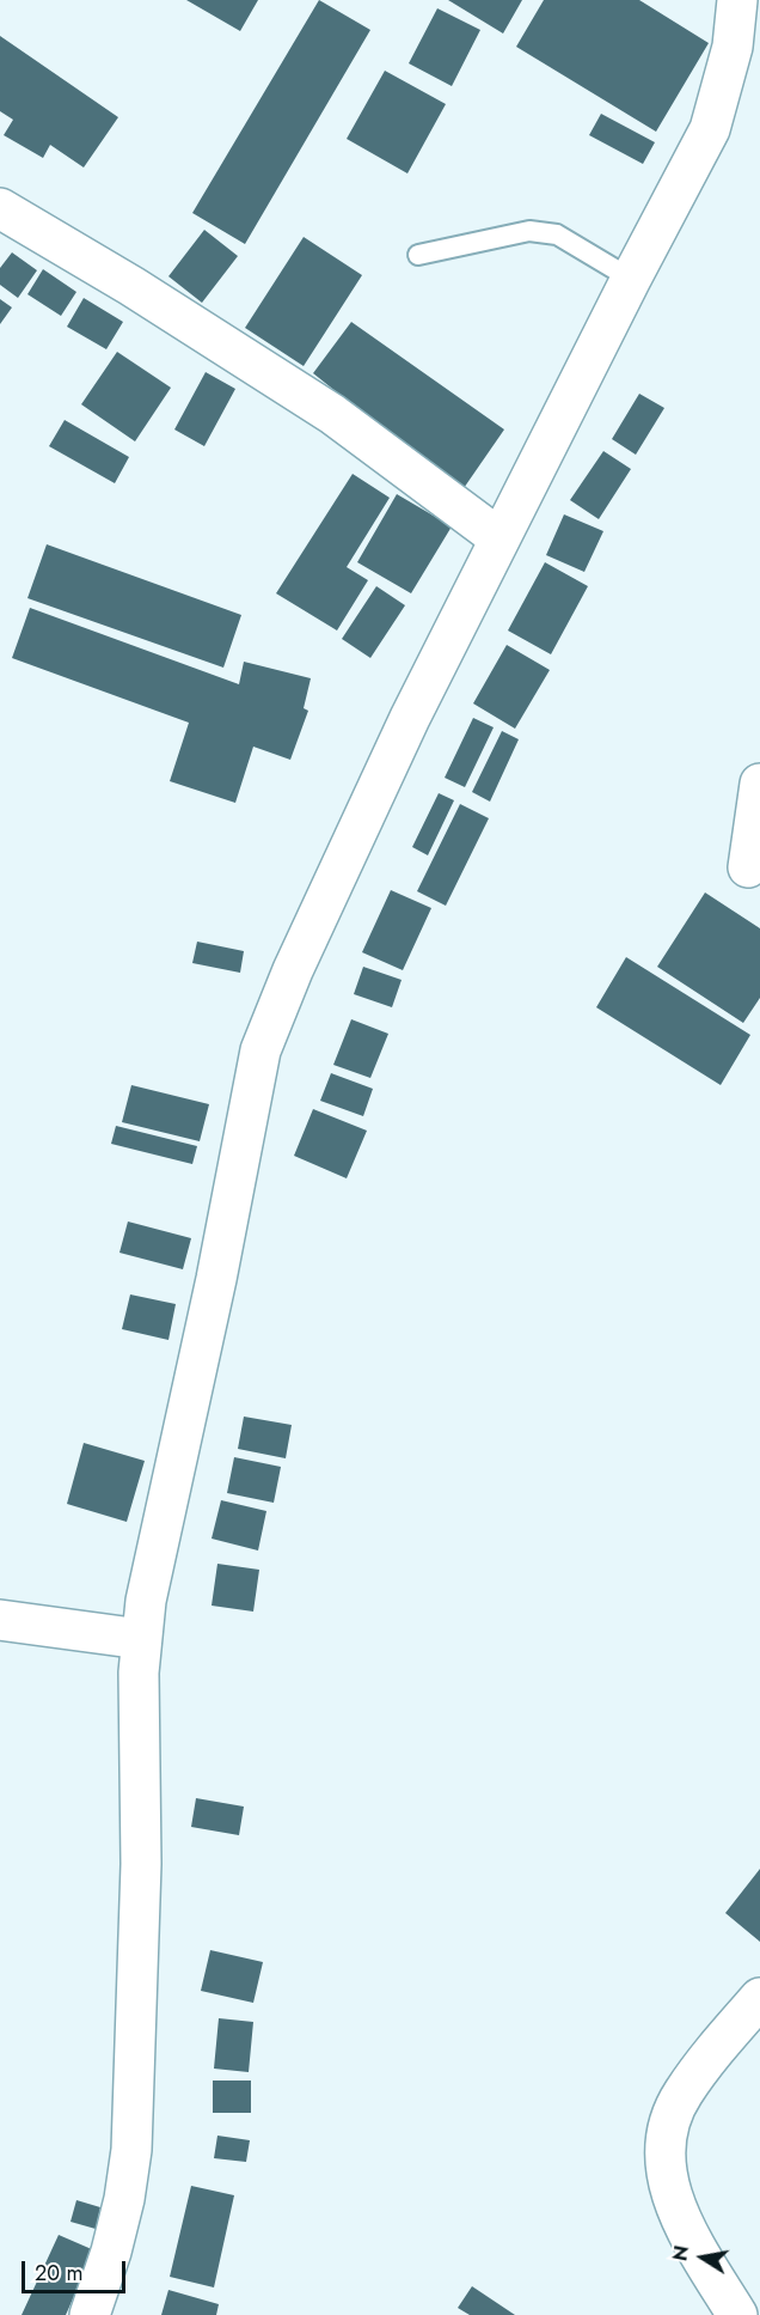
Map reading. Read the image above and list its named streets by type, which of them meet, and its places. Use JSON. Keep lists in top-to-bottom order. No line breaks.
{"scale_bar":"20 m","north":"left"}
